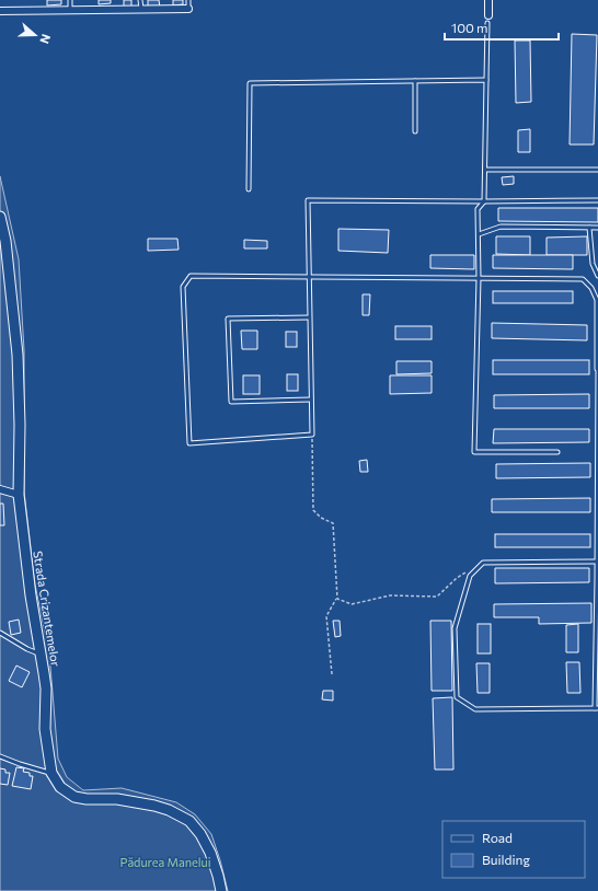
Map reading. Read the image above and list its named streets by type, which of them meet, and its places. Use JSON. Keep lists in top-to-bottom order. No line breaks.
{"streets":{"street":["Strada Crizantemelor"]},"parks":["Pădurea Manelui"],"legend":["Road","Building"],"scale_bar":"100 m","north":"right"}
